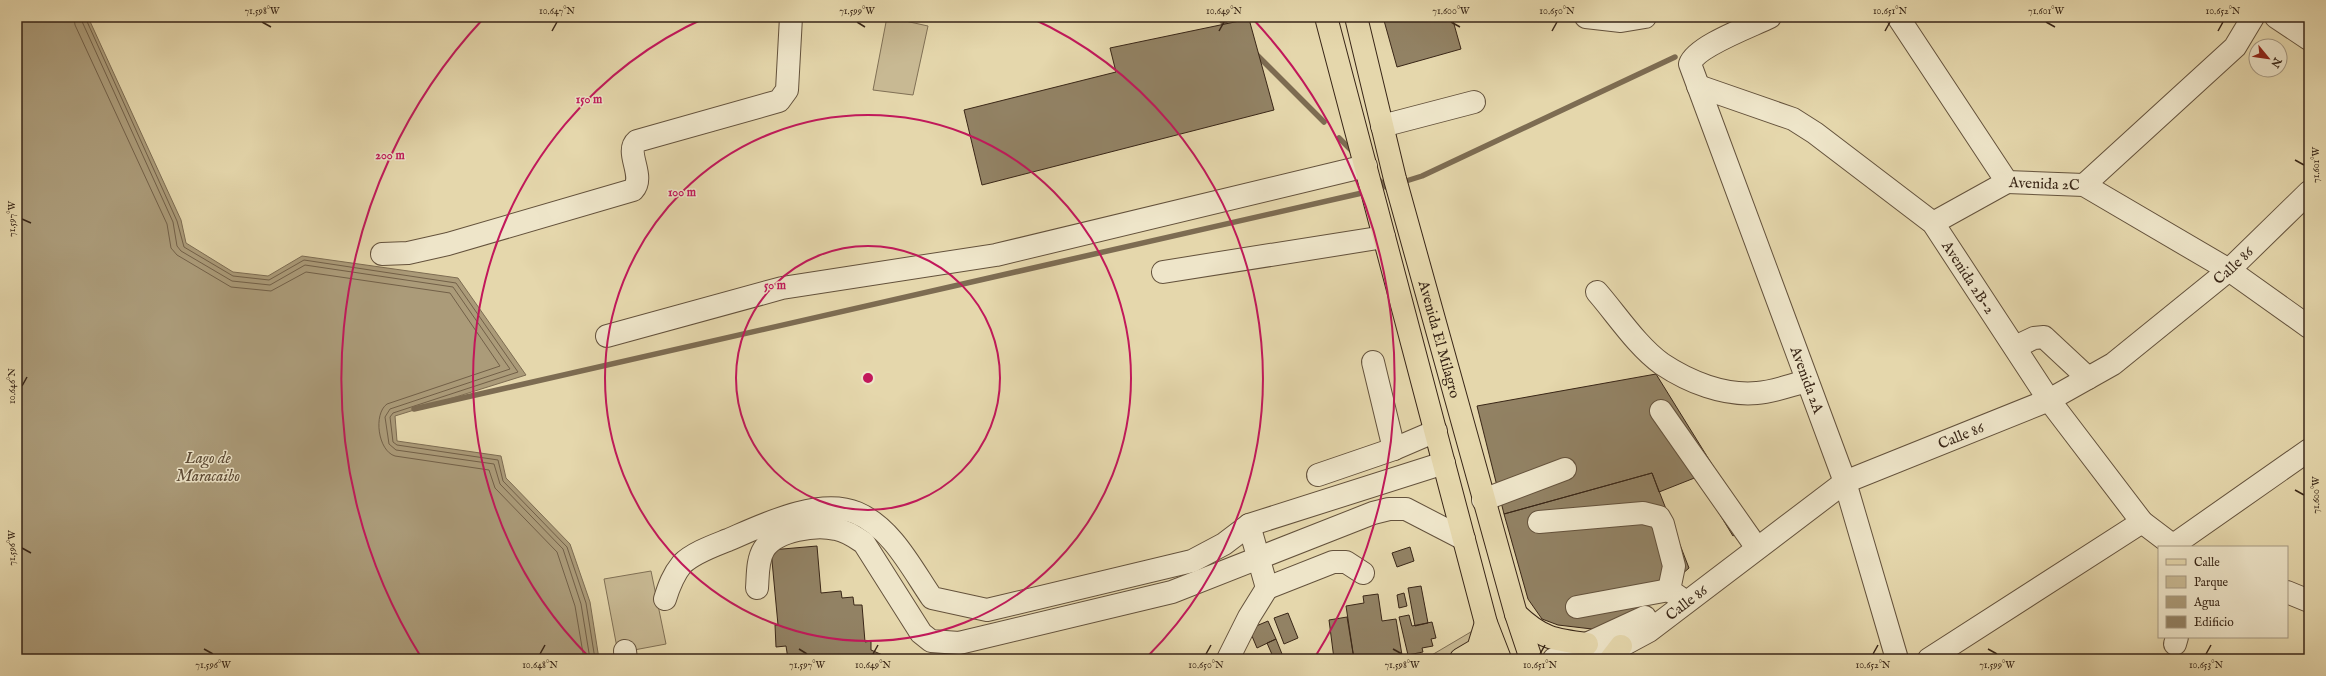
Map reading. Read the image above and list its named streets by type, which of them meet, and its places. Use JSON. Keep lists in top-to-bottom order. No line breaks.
{"streets":{"main road":["Avenida El Milagro"],"street":["Avenida 2C","Calle 86","Avenida 2B-2","Avenida 2A"]},"crossings":[["Avenida 2C","Calle 86"],["Calle 86","Avenida 2B-2"],["Calle 86","Avenida 2A"],["Avenida 2B-2","Avenida 2A"]],"water":["Lago de Maracaibo"],"legend":["Calle","Parque","Agua","Edificio"],"north":"bottom right","coordinates":["71.598°W","10.647°N","71.599°W","10.649°N","71.600°W","10.650°N","10.651°N","71.601°W","10.652°N","71.597°W","10.646°N","71.596°W","10.648°N","10.653°N"],"rings":["150 m","200 m","100 m","50 m"]}
